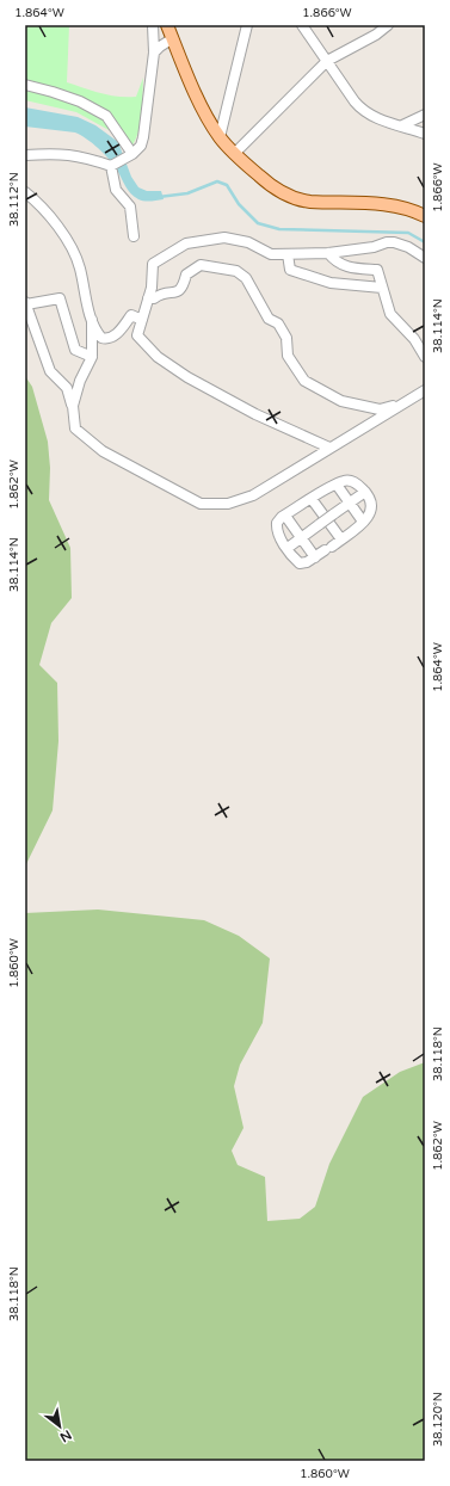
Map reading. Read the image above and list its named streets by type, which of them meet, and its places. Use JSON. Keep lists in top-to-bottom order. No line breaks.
{"north":"bottom right","coordinates":["1.864°W","1.866°W","38.112°N","38.114°N","1.862°W","1.860°W","38.118°N","38.120°N"]}
